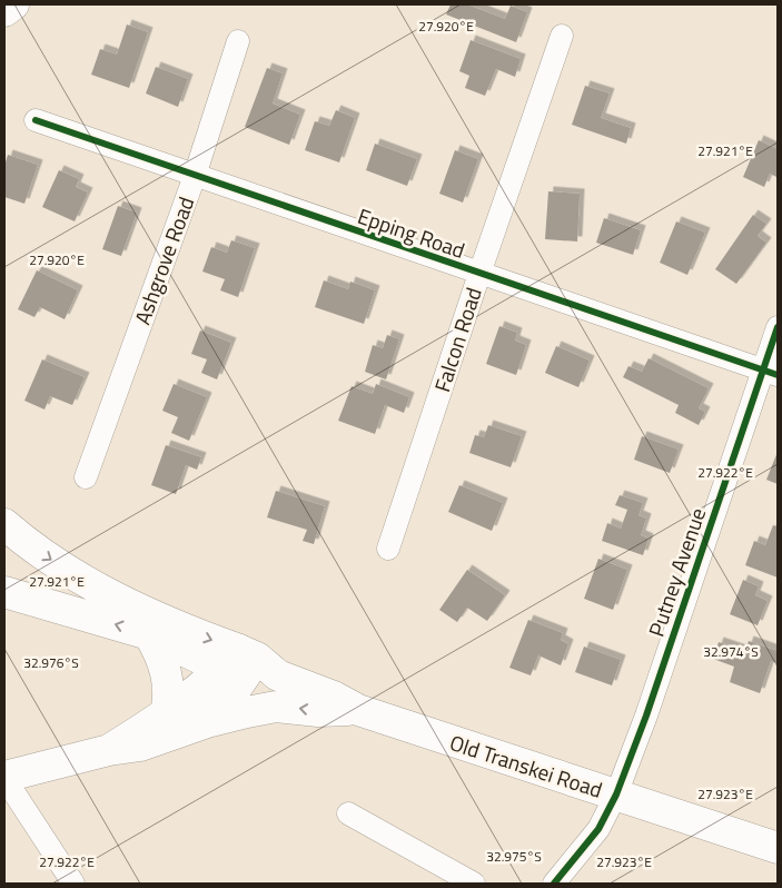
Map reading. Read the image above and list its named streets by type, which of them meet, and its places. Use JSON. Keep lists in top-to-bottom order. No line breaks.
{"streets":{"main road":["Old Transkei Road"],"street":["Epping Road","Ashgrove Road","Falcon Road","Putney Avenue"]},"crossings":[["Epping Road","Ashgrove Road"],["Epping Road","Falcon Road"],["Epping Road","Putney Avenue"],["Putney Avenue","Old Transkei Road"]],"coordinates":["27.920°E","27.921°E","27.922°E","32.974°S","32.976°S","27.923°E","32.975°S"]}
